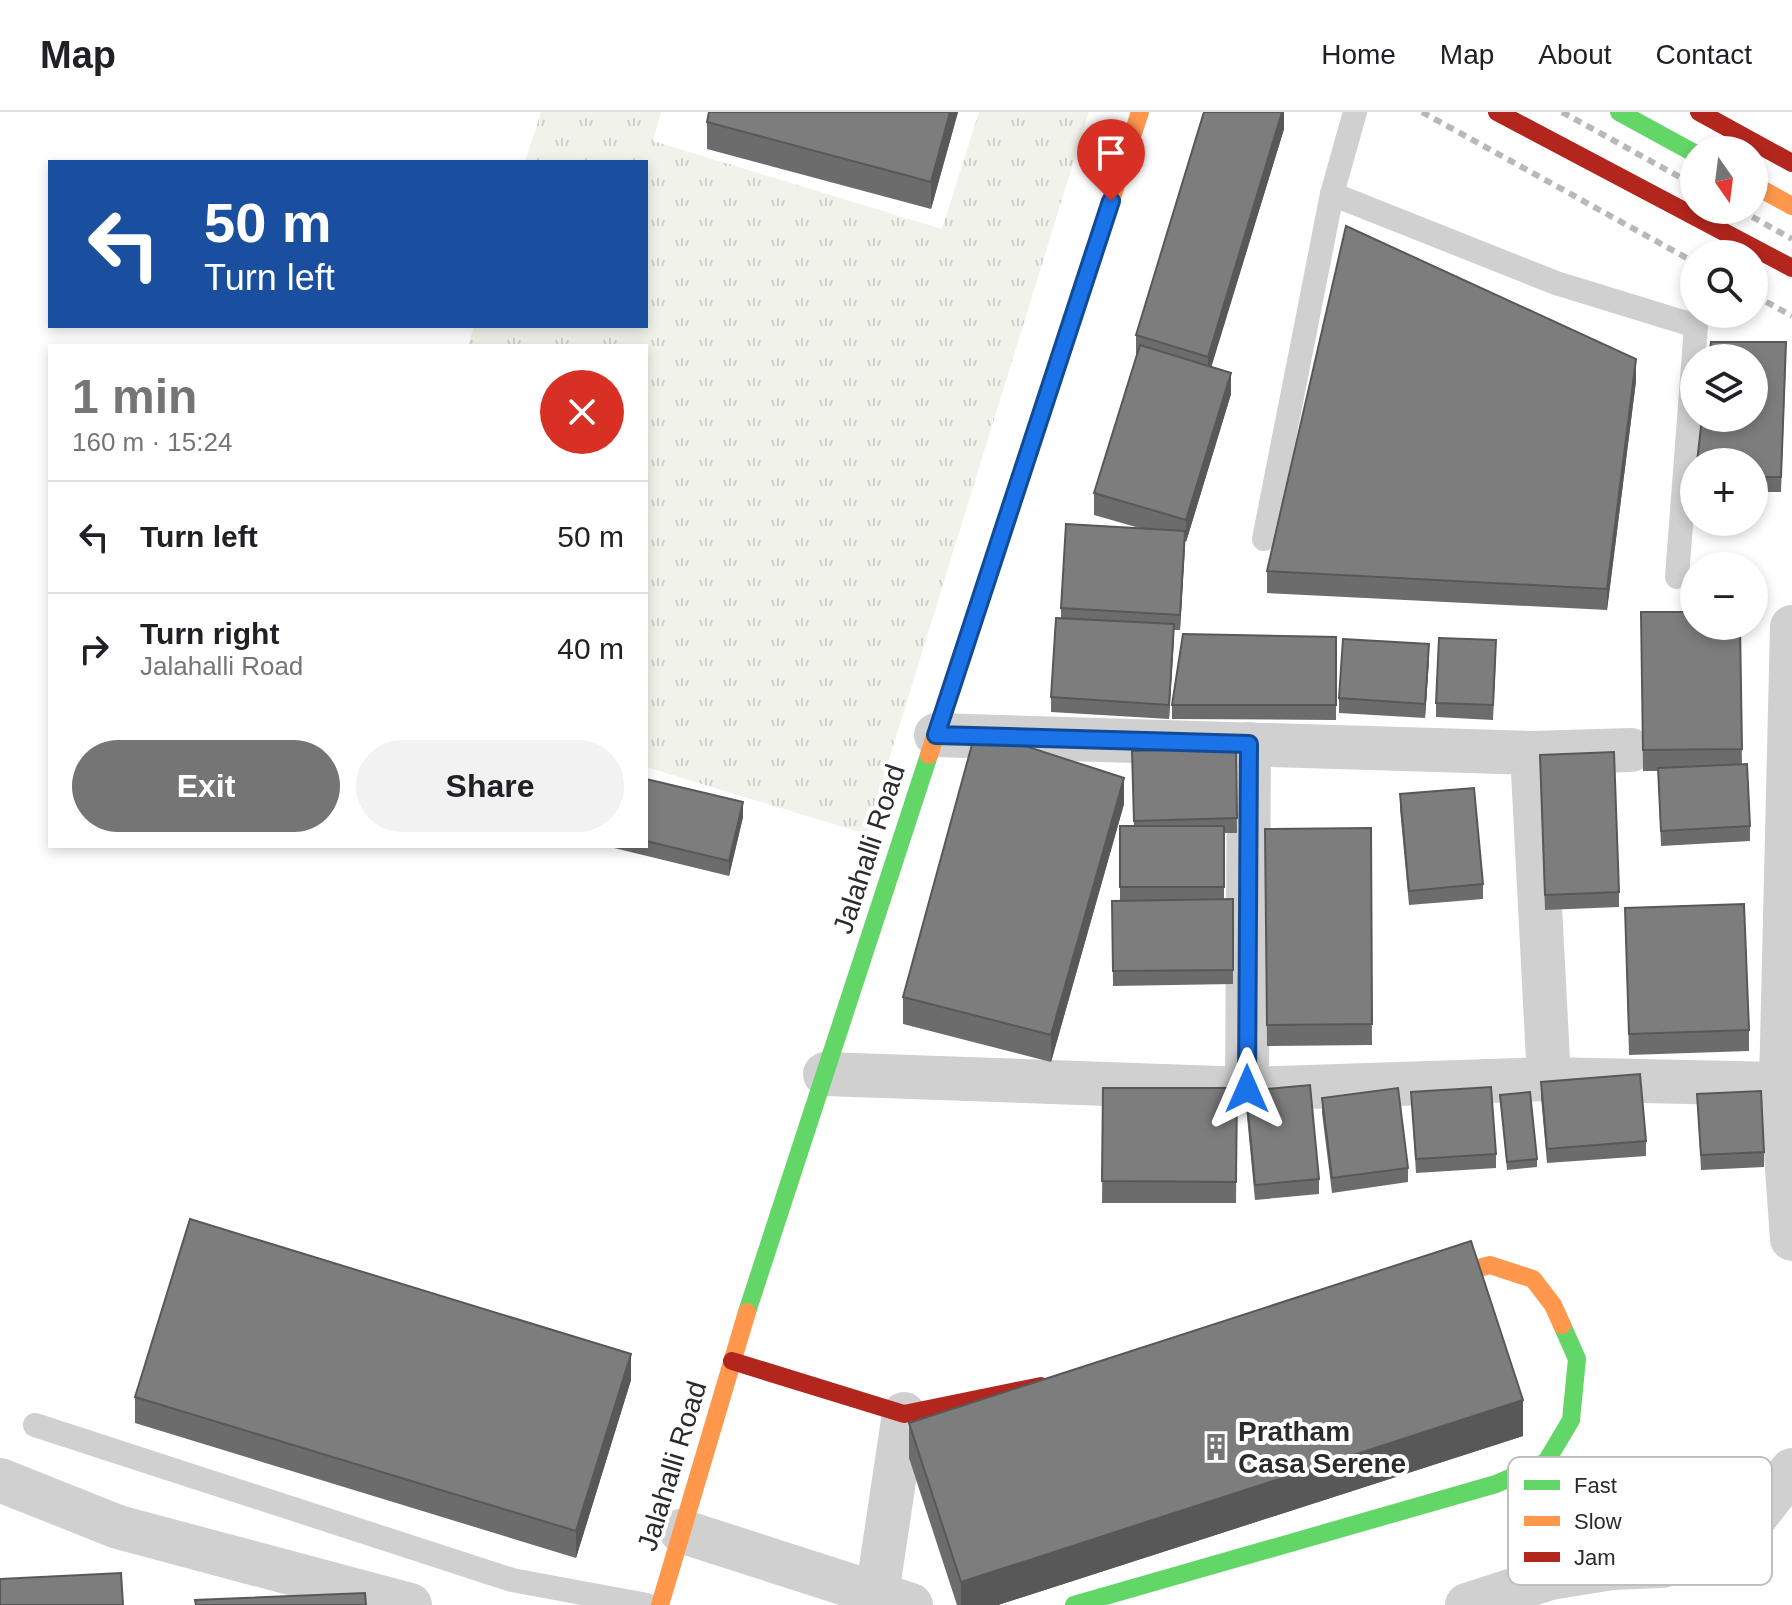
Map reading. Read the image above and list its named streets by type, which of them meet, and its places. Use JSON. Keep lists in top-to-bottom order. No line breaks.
{"streets":{"main road":["Jalahalli Road"]},"places":{"building":["Pratham Casa Serene"]},"legend":["Fast","Slow","Jam"],"north":"bottom","page":{"header":"Map","nav":["Home","Map","About","Contact"],"map_buttons":["+","−"],"turn":["50 m","Turn left"],"heading":["1 min","160 m · 15:24"],"list":[{"name":"Turn left","value":"50 m"},{"name":"Turn right","note":"Jalahalli Road","value":"40 m"}],"buttons":["Exit","Share"]}}
